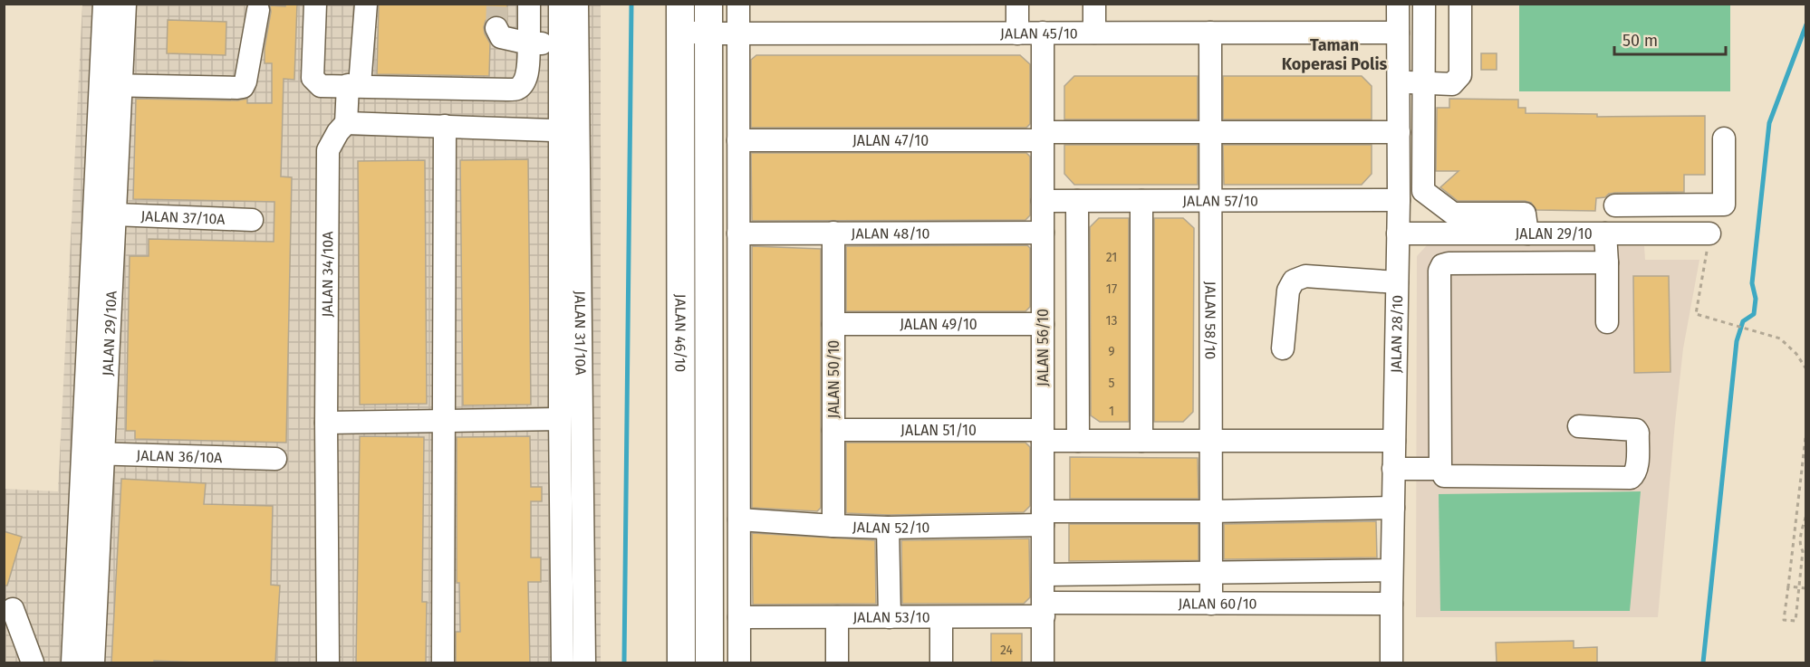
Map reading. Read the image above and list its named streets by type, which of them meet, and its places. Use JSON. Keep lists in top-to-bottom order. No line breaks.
{"streets":{"main road":["JALAN 46/10"],"street":["JALAN 45/10","JALAN 47/10","JALAN 57/10","JALAN 37/10A","JALAN 48/10","JALAN 29/10","JALAN 34/10A","JALAN 58/10","JALAN 49/10","JALAN 29/10A","JALAN 31/10A","JALAN 28/10","JALAN 56/10","JALAN 50/10","JALAN 51/10","JALAN 36/10A","JALAN 52/10","JALAN 60/10","JALAN 53/10"]},"crossings":[["JALAN 45/10","JALAN 58/10"],["JALAN 45/10","JALAN 46/10"],["JALAN 45/10","JALAN 28/10"],["JALAN 45/10","JALAN 56/10"],["JALAN 47/10","JALAN 58/10"],["JALAN 47/10","JALAN 28/10"],["JALAN 47/10","JALAN 56/10"],["JALAN 57/10","JALAN 58/10"],["JALAN 57/10","JALAN 28/10"],["JALAN 57/10","JALAN 56/10"],["JALAN 37/10A","JALAN 29/10A"],["JALAN 48/10","JALAN 56/10"],["JALAN 48/10","JALAN 50/10"],["JALAN 29/10","JALAN 28/10"],["JALAN 58/10","JALAN 52/10"],["JALAN 58/10","JALAN 60/10"],["JALAN 49/10","JALAN 56/10"],["JALAN 49/10","JALAN 50/10"],["JALAN 29/10A","JALAN 36/10A"],["JALAN 28/10","JALAN 52/10"],["JALAN 28/10","JALAN 60/10"],["JALAN 56/10","JALAN 51/10"],["JALAN 56/10","JALAN 52/10"],["JALAN 56/10","JALAN 60/10"],["JALAN 56/10","JALAN 53/10"],["JALAN 50/10","JALAN 51/10"],["JALAN 50/10","JALAN 52/10"],["JALAN 60/10","JALAN 53/10"]],"districts":["Taman Koperasi Polis"],"house_numbers":["21","17","13","9","5","1","24"],"scale_bar":"50 m"}
